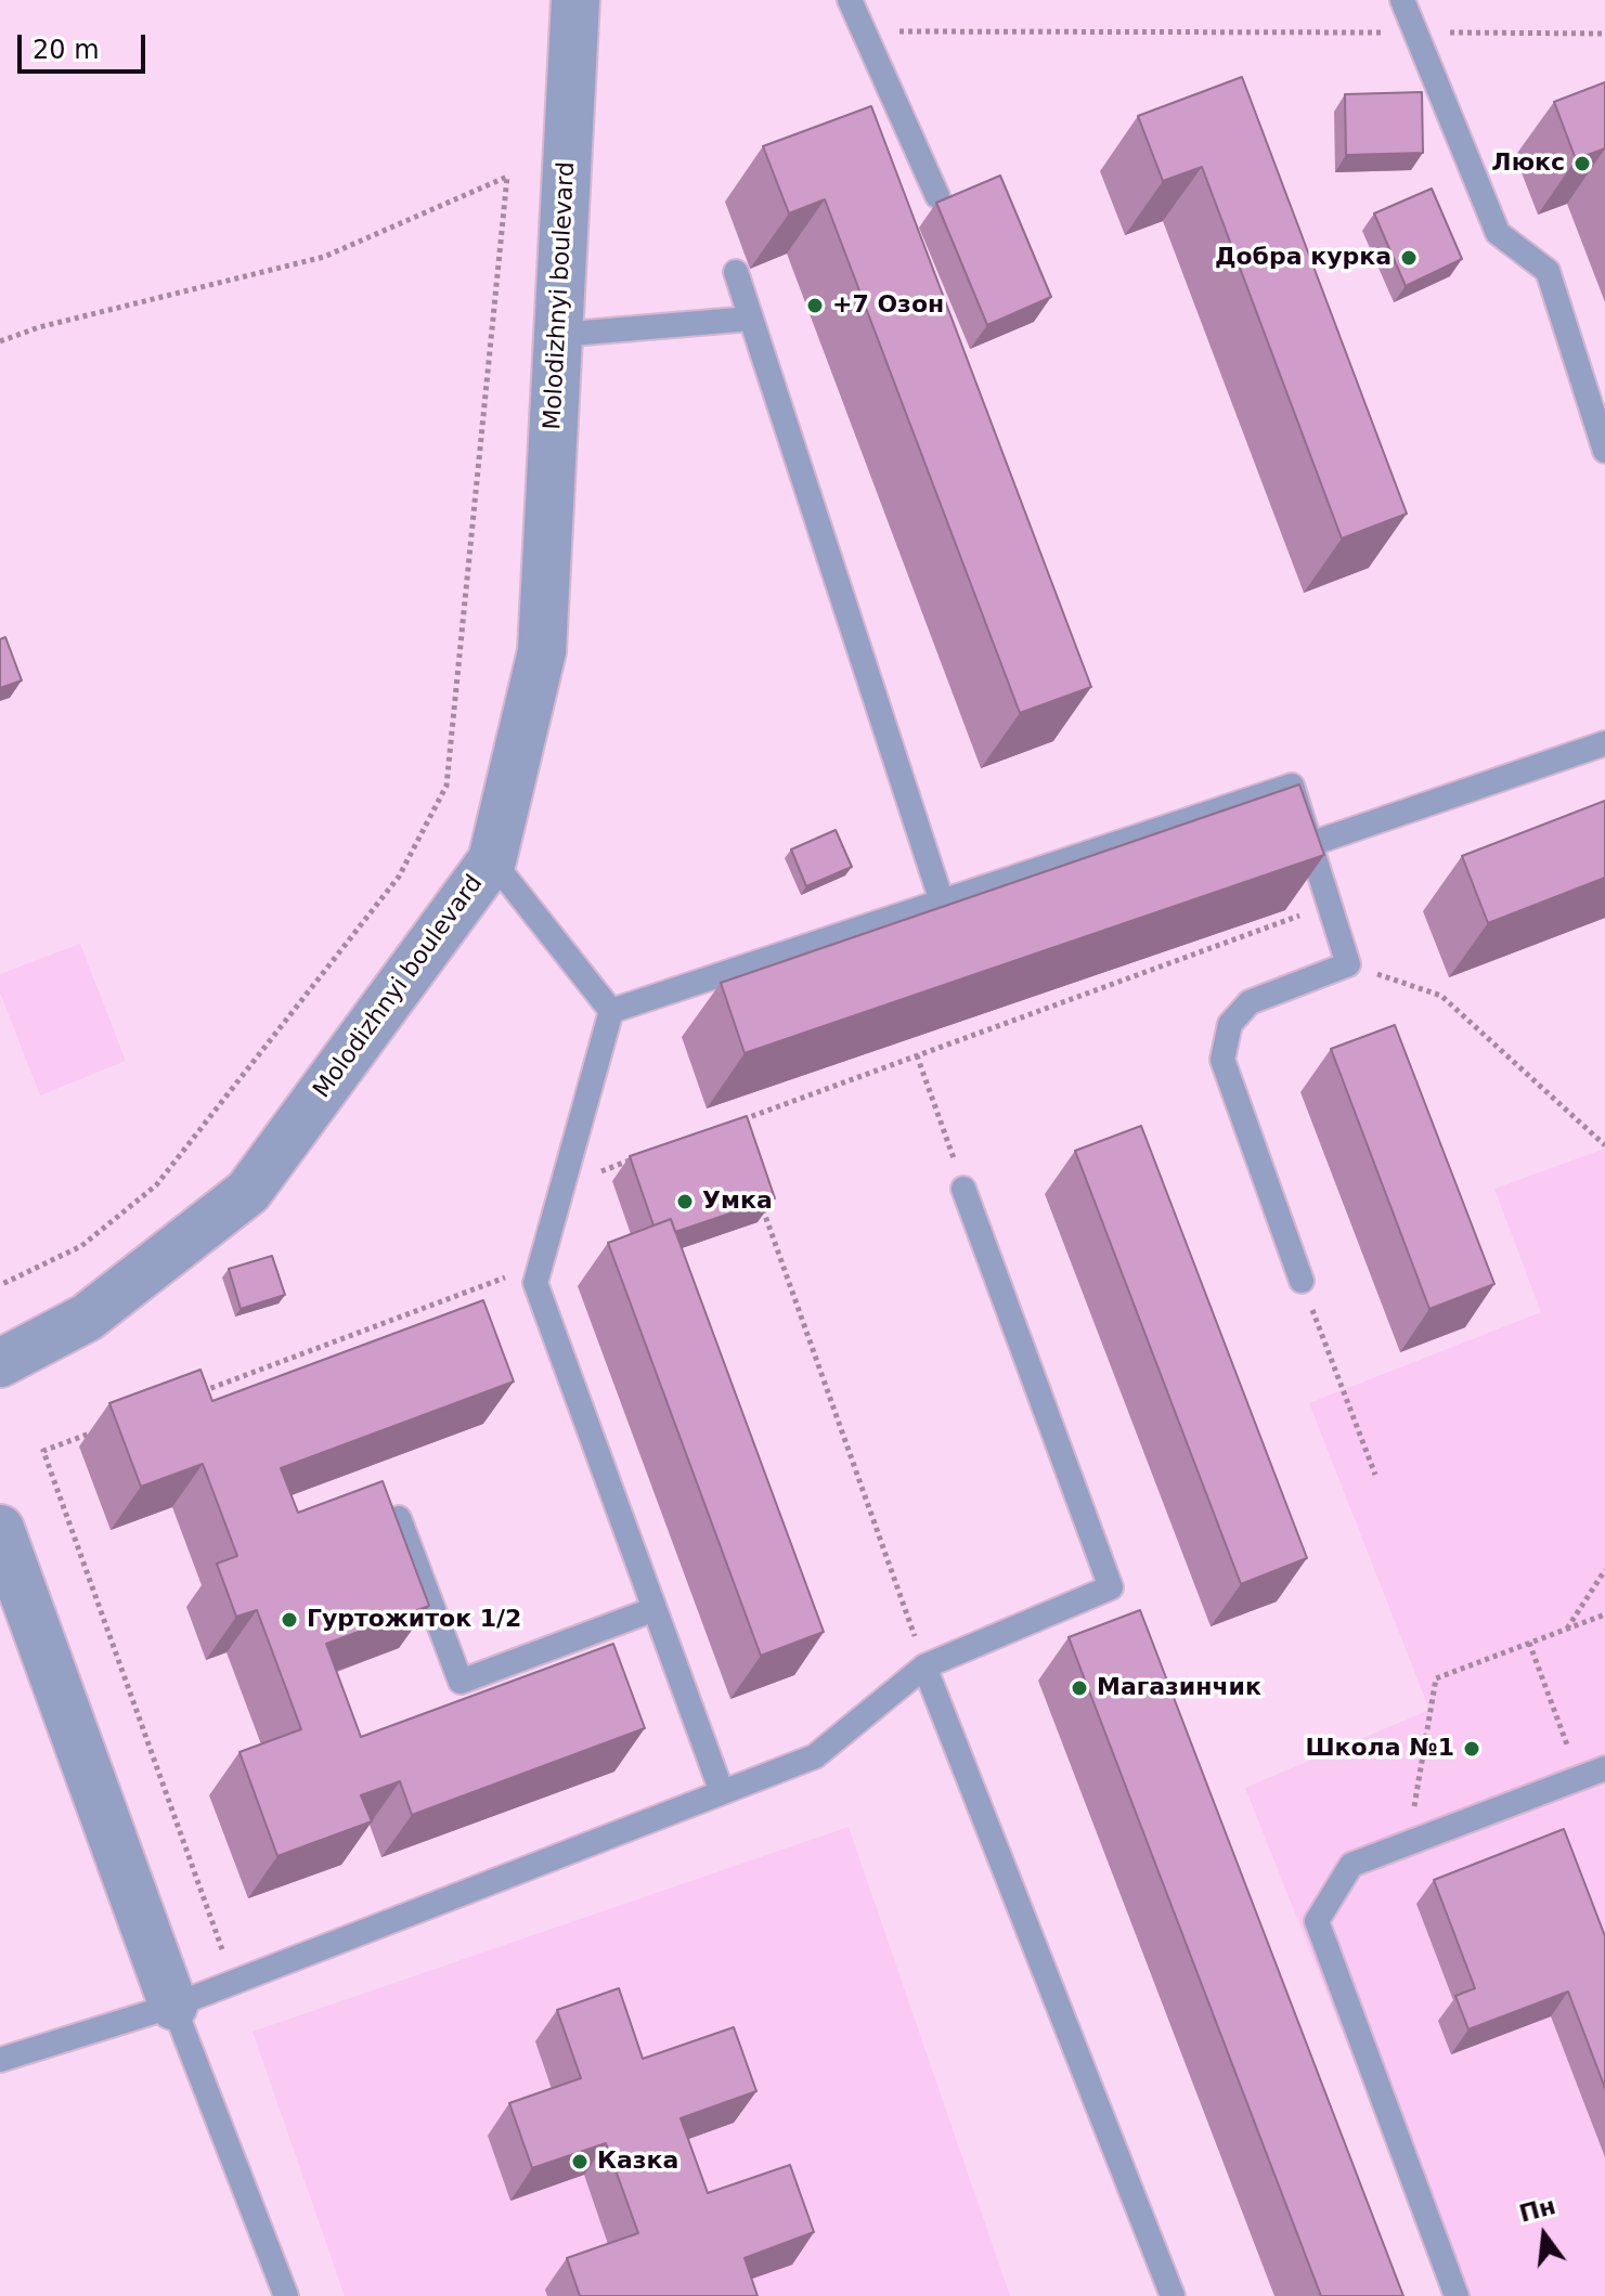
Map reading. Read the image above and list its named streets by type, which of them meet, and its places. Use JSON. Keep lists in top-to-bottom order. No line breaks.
{"streets":{"street":["Molodizhnyi boulevard"]},"places":["Люкс","Добра курка","+7 Озон","Умка","Гуртожиток 1/2","Магазинчик","Школа №1","Казка"],"scale_bar":"20 m","north":"top"}
